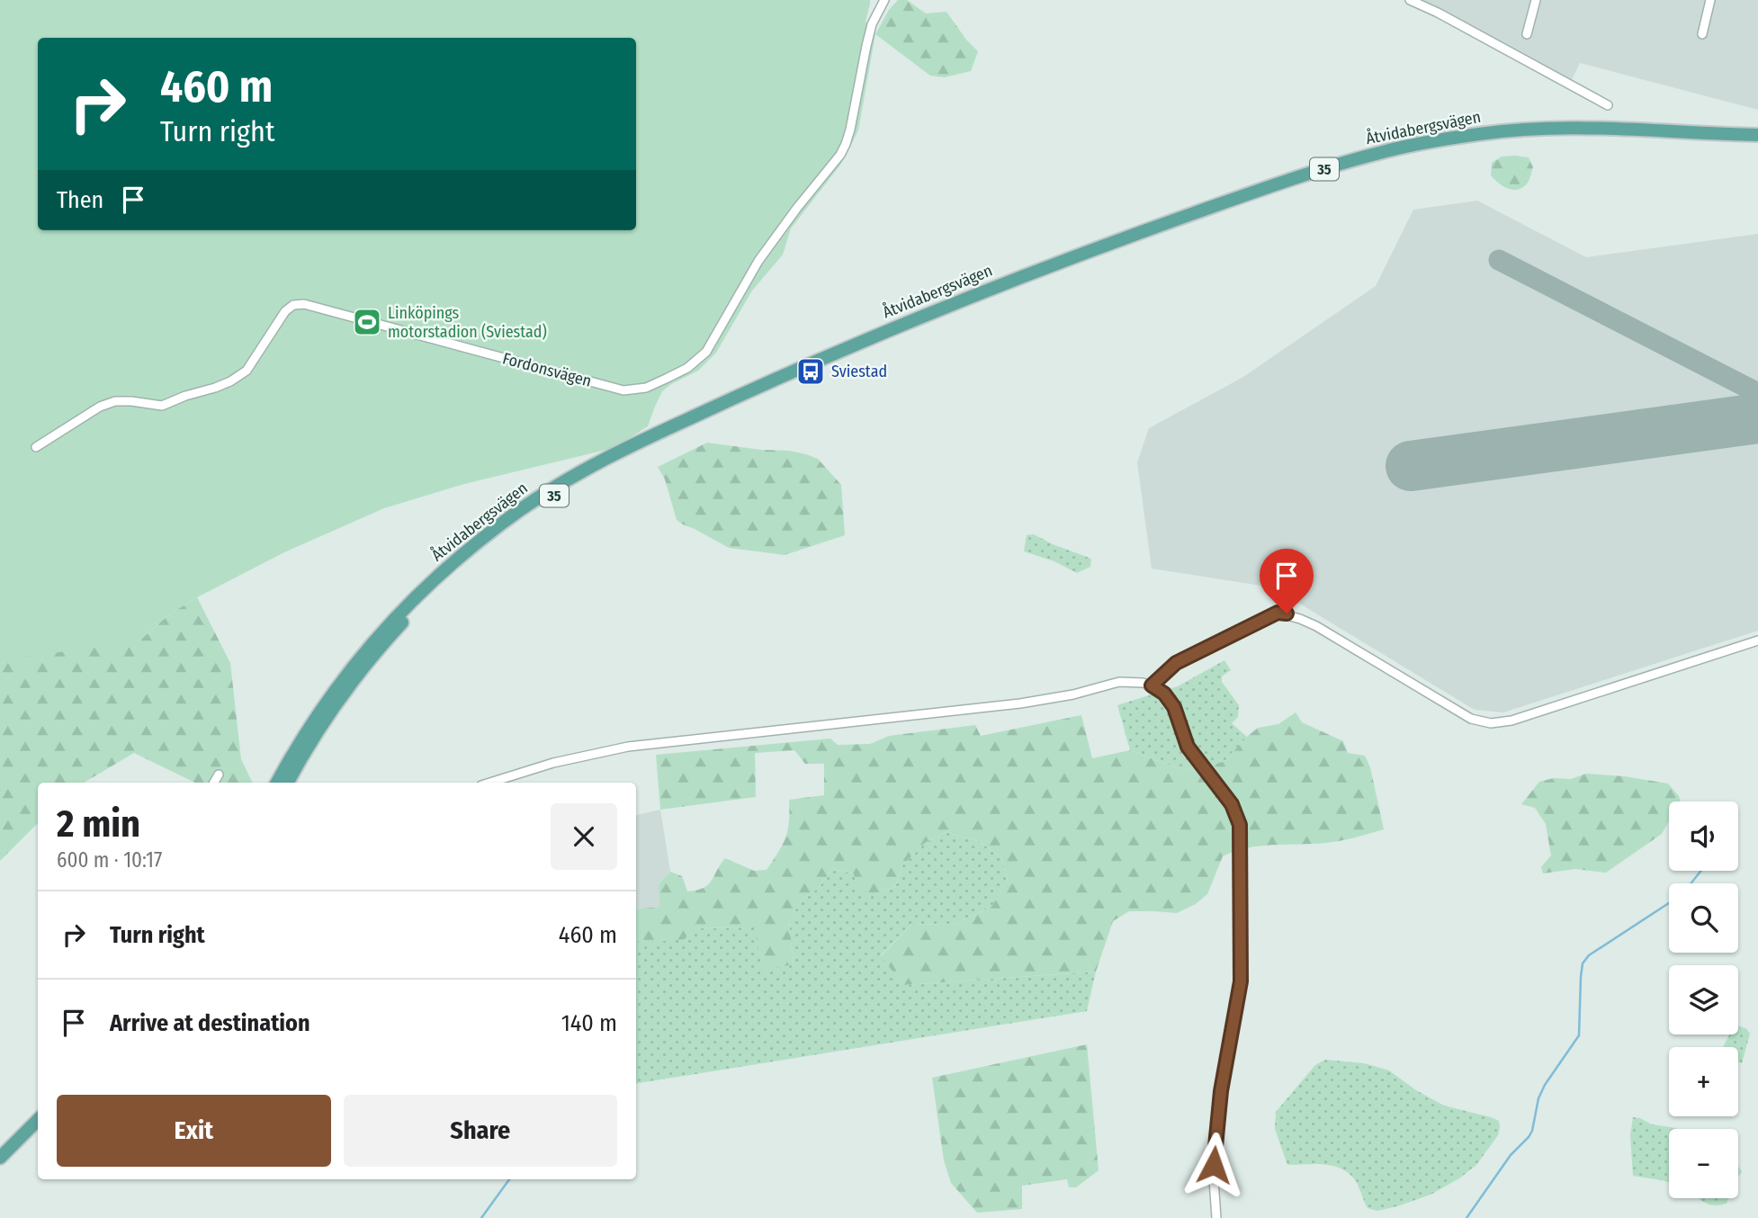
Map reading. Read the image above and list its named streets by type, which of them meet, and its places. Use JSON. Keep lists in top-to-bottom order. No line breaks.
{"streets":{"main road":["Åtvidabergsvägen","35"],"street":["Fordonsvägen"]},"places":{"sports":["Linköpings motorstadion (Sviestad)"],"bus stop":["Sviestad"]},"page":{"turn":["460 m","Turn right"],"then":"Then","heading":["2 min","600 m · 10:17"],"map_buttons":["+","−"],"list":[{"name":"Turn right","value":"460 m"},{"name":"Arrive at destination","value":"140 m"}],"buttons":["Exit","Share"]}}
